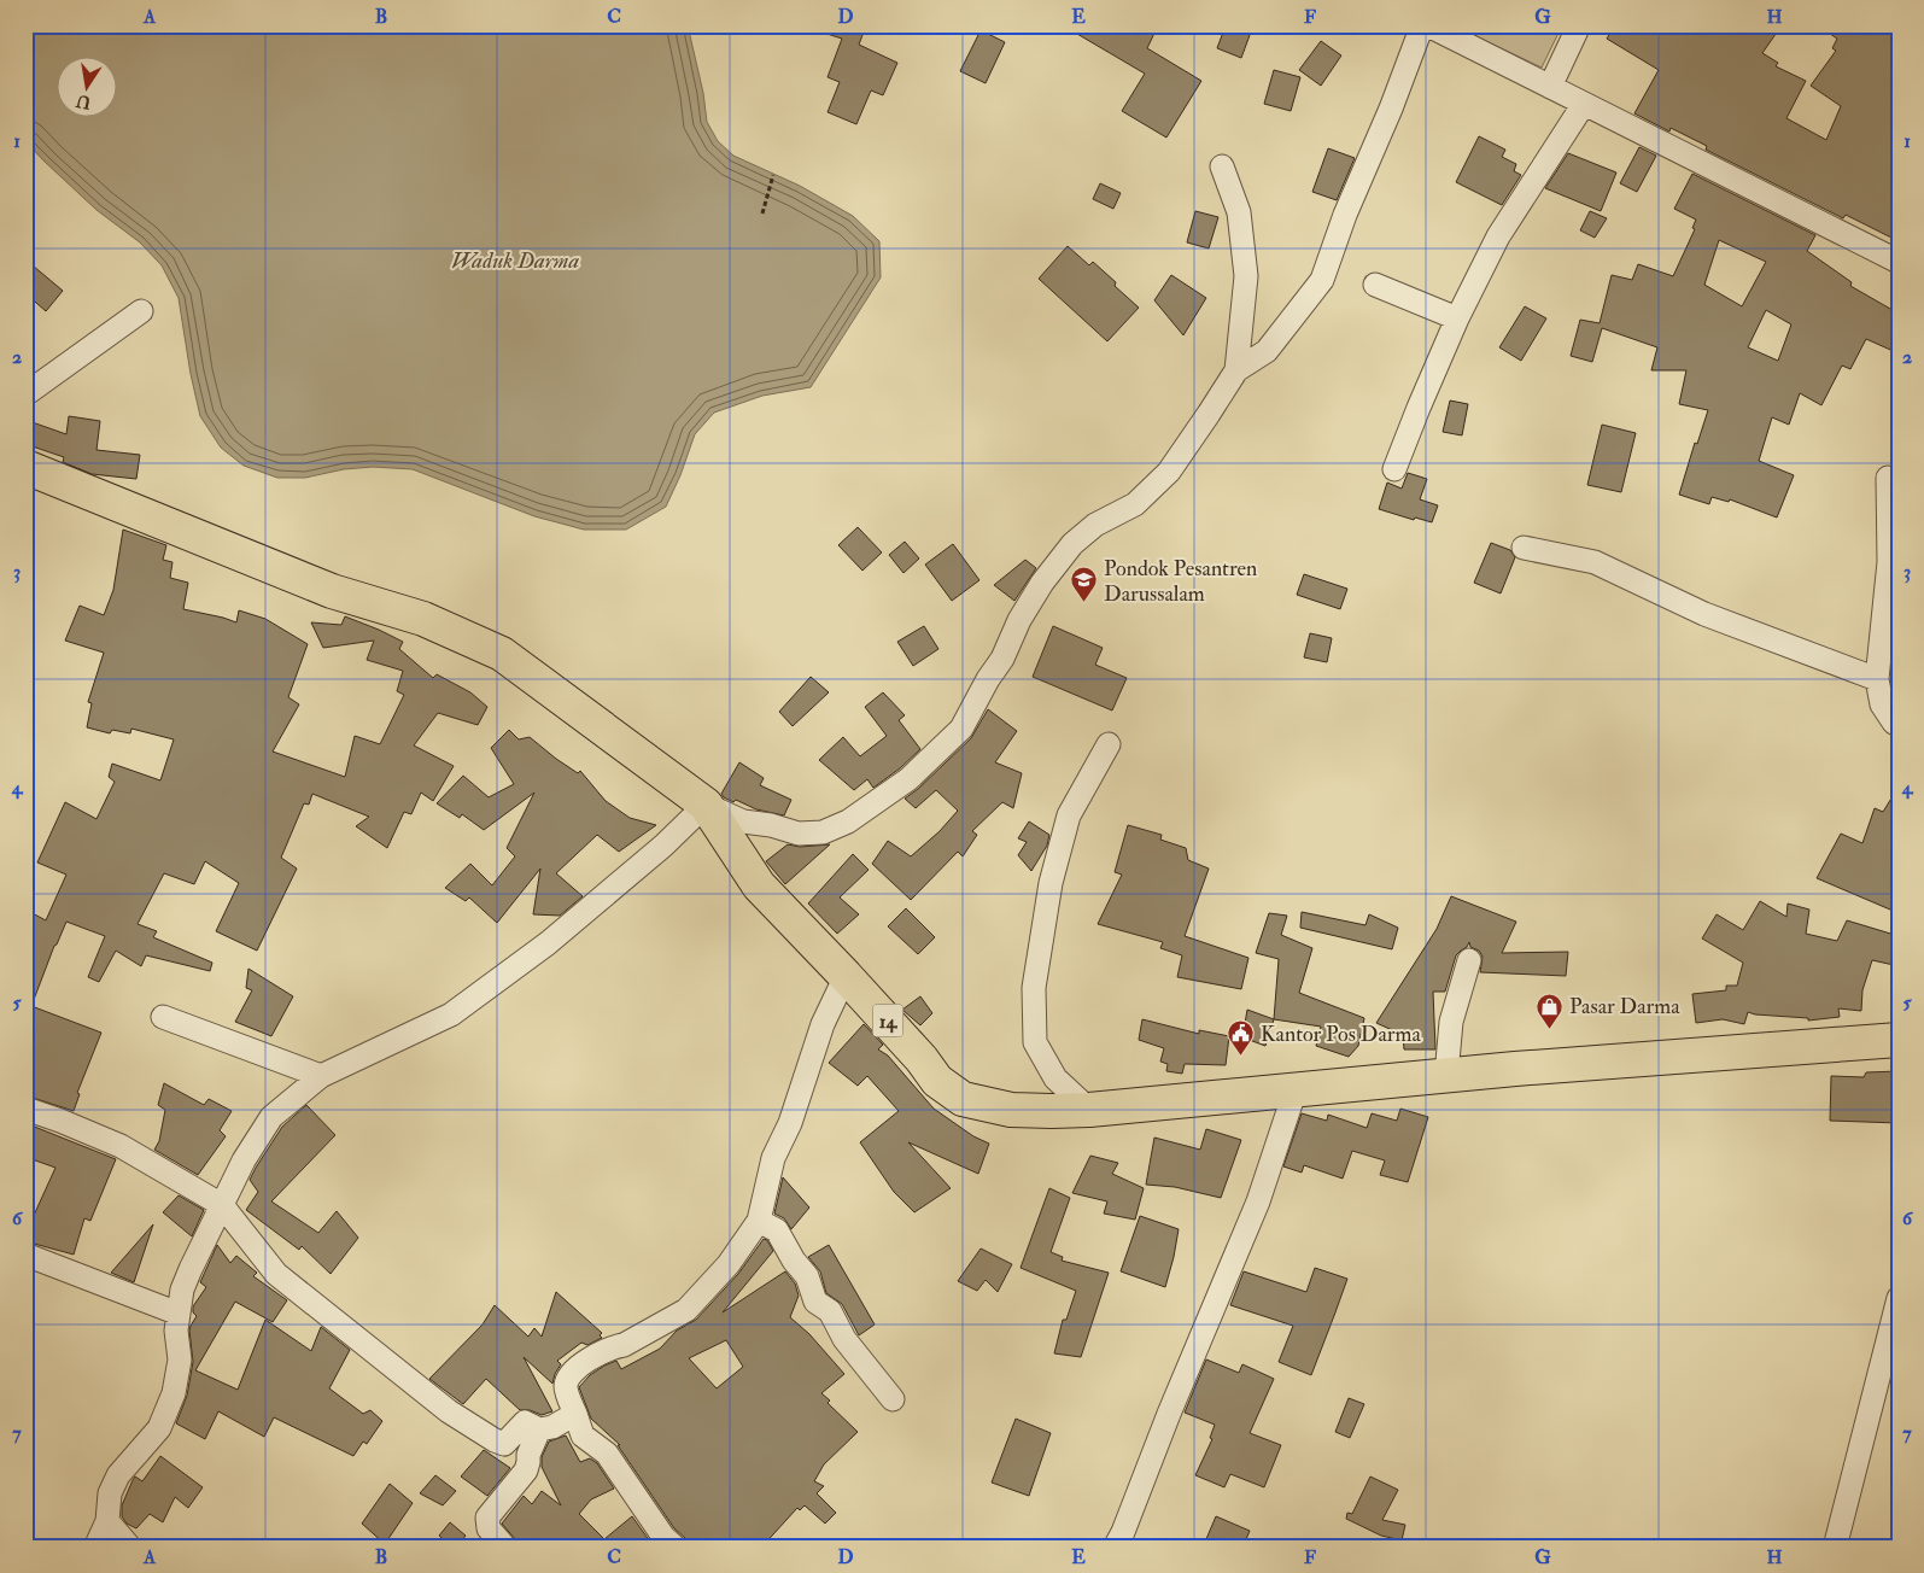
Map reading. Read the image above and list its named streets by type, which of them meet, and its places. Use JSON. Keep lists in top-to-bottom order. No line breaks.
{"streets":{"highway":["14"]},"water":["Waduk Darma"],"places":{"school or university":["Pondok Pesantren Darussalam"],"shop":["Pasar Darma"],"public building":["Kantor Pos Darma"]},"north":"bottom","grid":{"columns":["A","B","C","D","E","F","G","H"],"rows":["1","2","3","4","5","6","7"]}}
